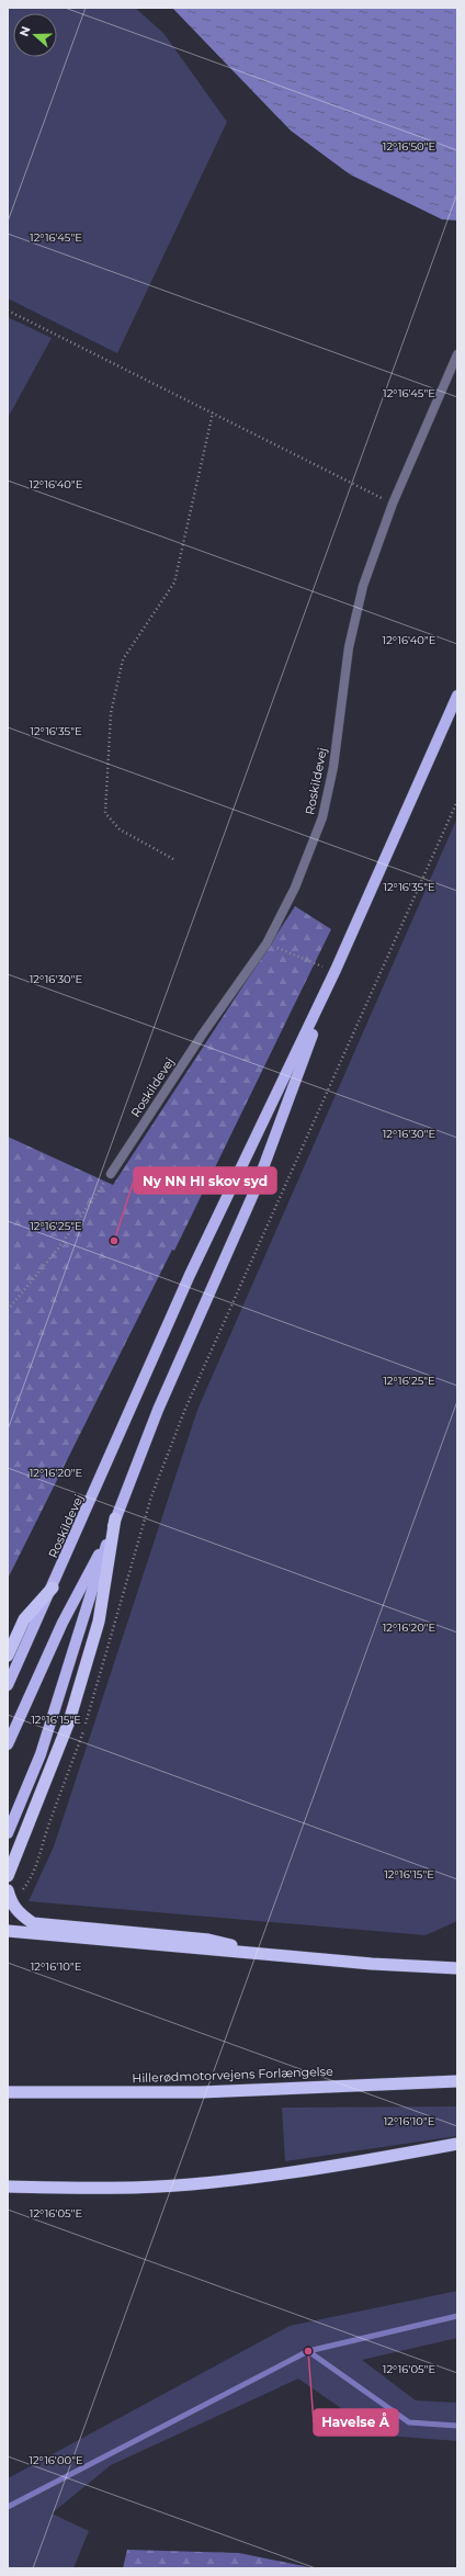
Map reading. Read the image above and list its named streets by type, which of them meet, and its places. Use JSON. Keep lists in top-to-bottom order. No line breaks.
{"streets":{"highway":["Hillerødmotorvejens Forlængelse"],"main road":["Roskildevej"]},"places":["Ny NN HI skov syd","Havelse Å"],"north":"left","coordinates":["12°16'50\"E","12°16'45\"E","12°16'40\"E","12°16'35\"E","12°16'30\"E","12°16'25\"E","12°16'20\"E","12°16'15\"E","12°16'10\"E","12°16'05\"E","12°16'00\"E"]}
